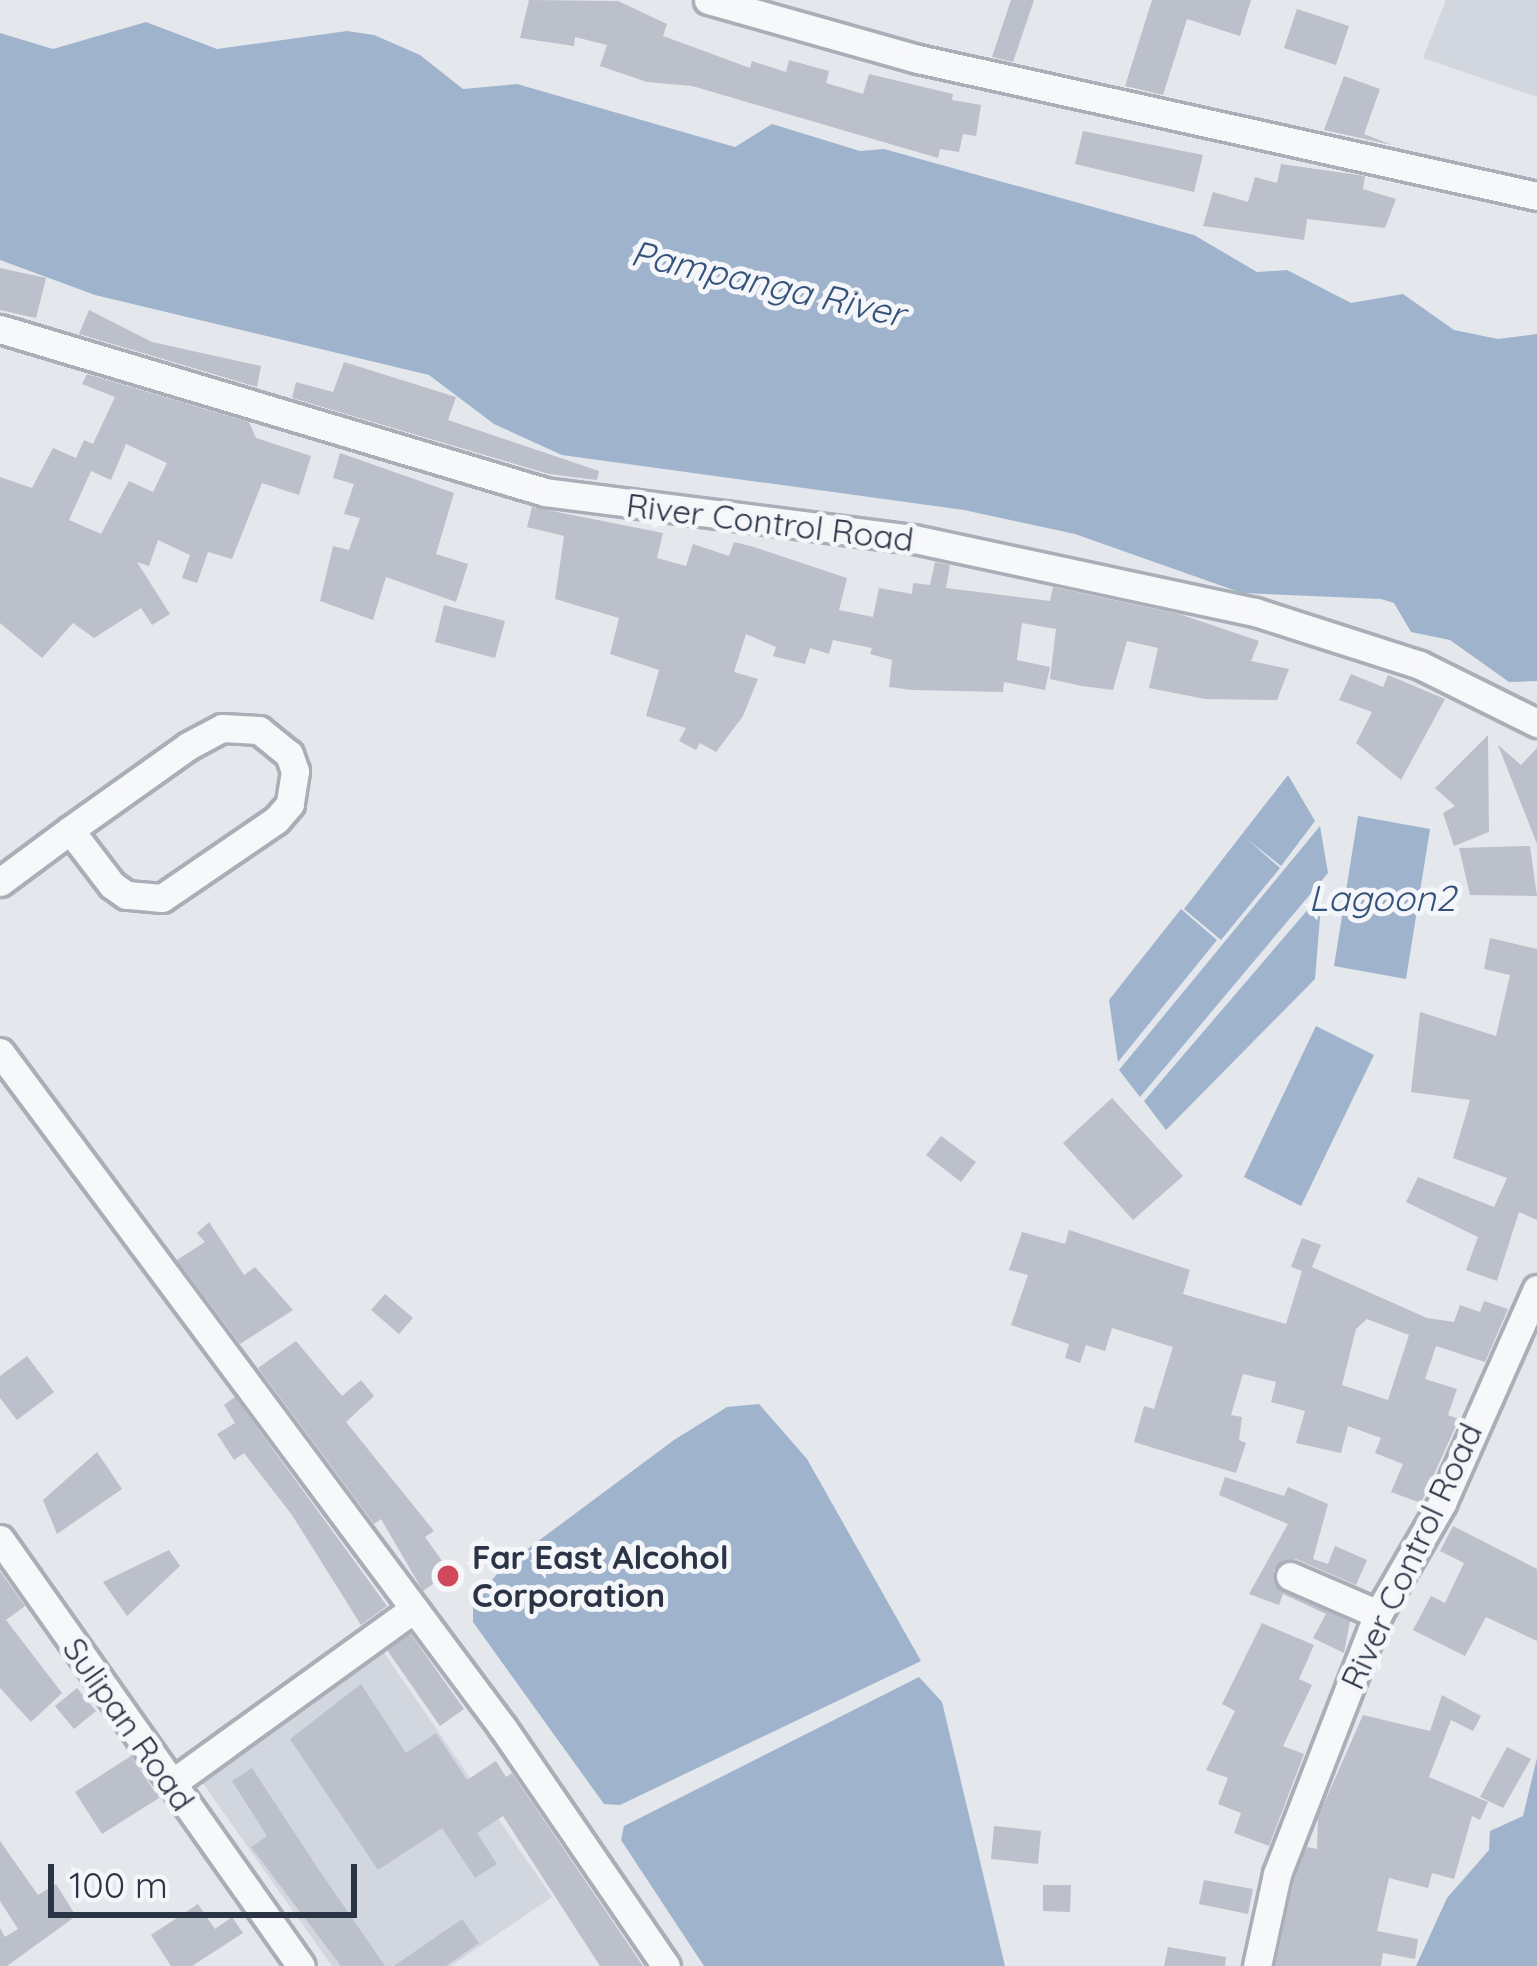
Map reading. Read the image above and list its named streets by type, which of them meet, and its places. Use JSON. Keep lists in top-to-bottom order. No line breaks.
{"streets":{"street":["River Control Road","Sulipan Road"]},"water":["Pampanga River","Lagoon2"],"places":["Far East Alcohol Corporation"],"scale_bar":"100 m"}
